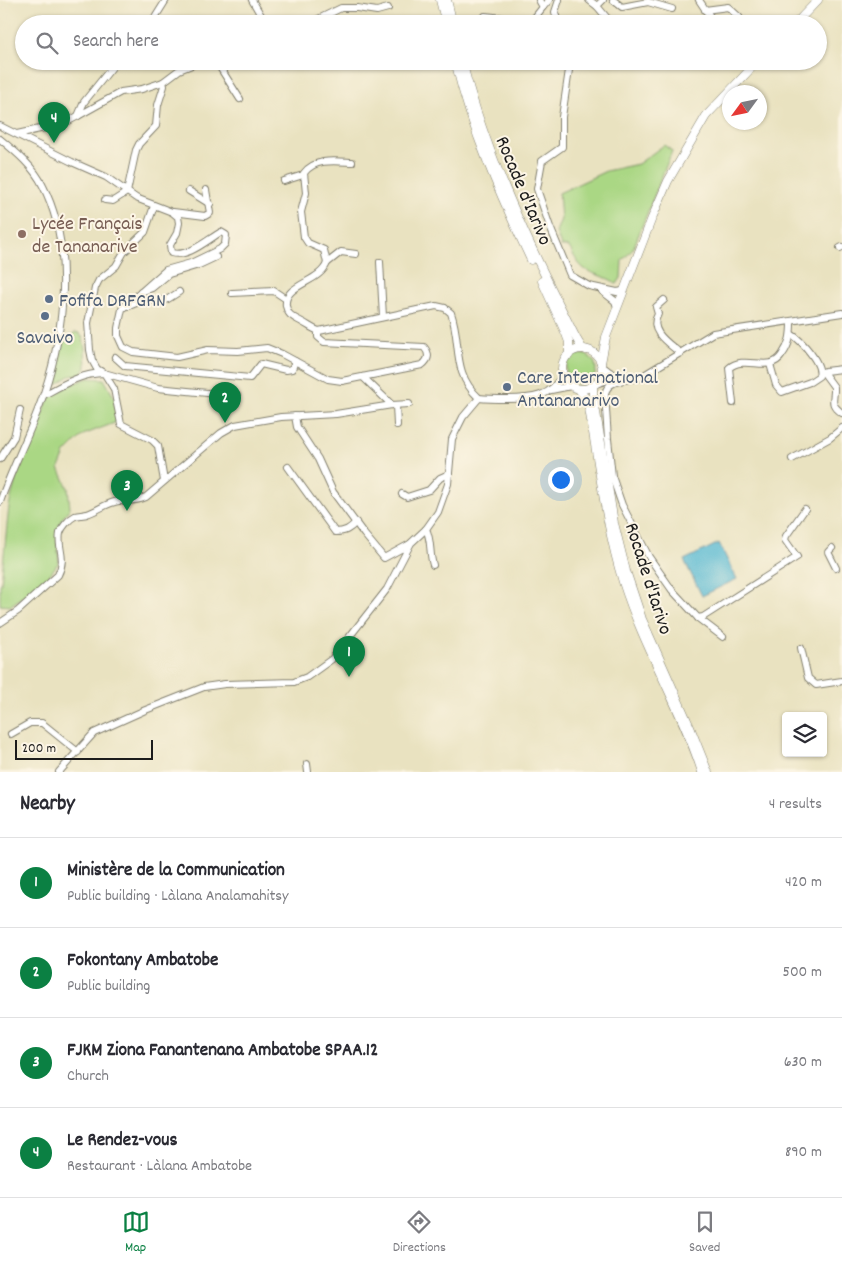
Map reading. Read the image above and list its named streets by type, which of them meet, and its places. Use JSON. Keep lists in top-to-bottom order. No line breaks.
{"streets":{"main road":["Rocade d'Iarivo"]},"places":["Lycée Français de Tananarive","Fofifa DRFGRN","Savaivo","Care International Antananarivo"],"scale_bar":"200 m","north":"bottom left","page":{"search":"Search here","pins":["4","2","3","1"],"scale":"200 m","heading":["Nearby","4 results"],"list":[{"mark":"1","name":"Ministère de la Communication","note":"Public building · Làlana Analamahitsy","value":"420 m"},{"mark":"2","name":"Fokontany Ambatobe","note":"Public building","value":"500 m"},{"mark":"3","name":"FJKM Ziona Fanantenana Ambatobe SPAA.12","note":"Church","value":"630 m"},{"mark":"4","name":"Le Rendez-vous","note":"Restaurant · Làlana Ambatobe","value":"890 m"}],"nav":["Map","Directions","Saved"]}}
